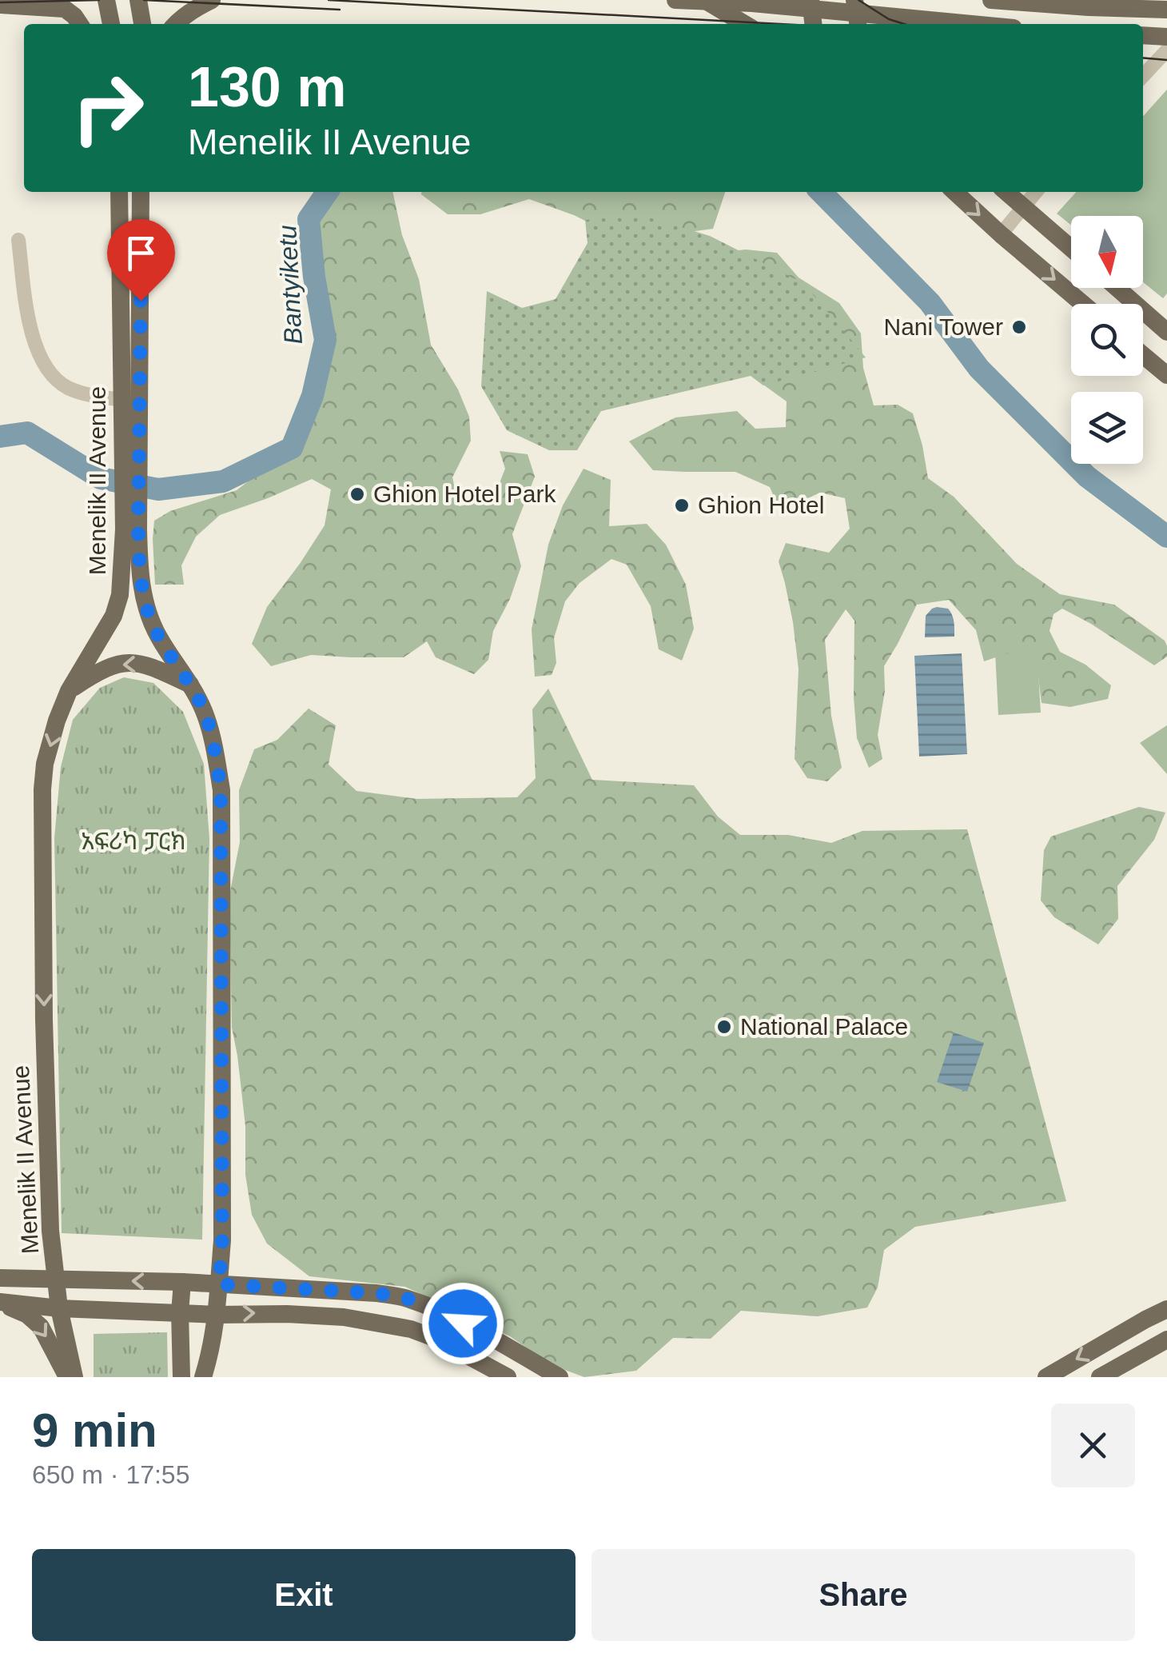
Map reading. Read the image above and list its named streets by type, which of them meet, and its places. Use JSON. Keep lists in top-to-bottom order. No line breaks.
{"streets":{"main road":["Menelik II Avenue"]},"water":["Bantyiketu"],"parks":["አፍሪካ ፓርክ"],"places":["Nani Tower","Ghion Hotel Park","Ghion Hotel","National Palace"],"north":"bottom","page":{"turn":["130 m","Menelik II Avenue"],"heading":["9 min","650 m · 17:55"],"buttons":["Exit","Share"]}}
